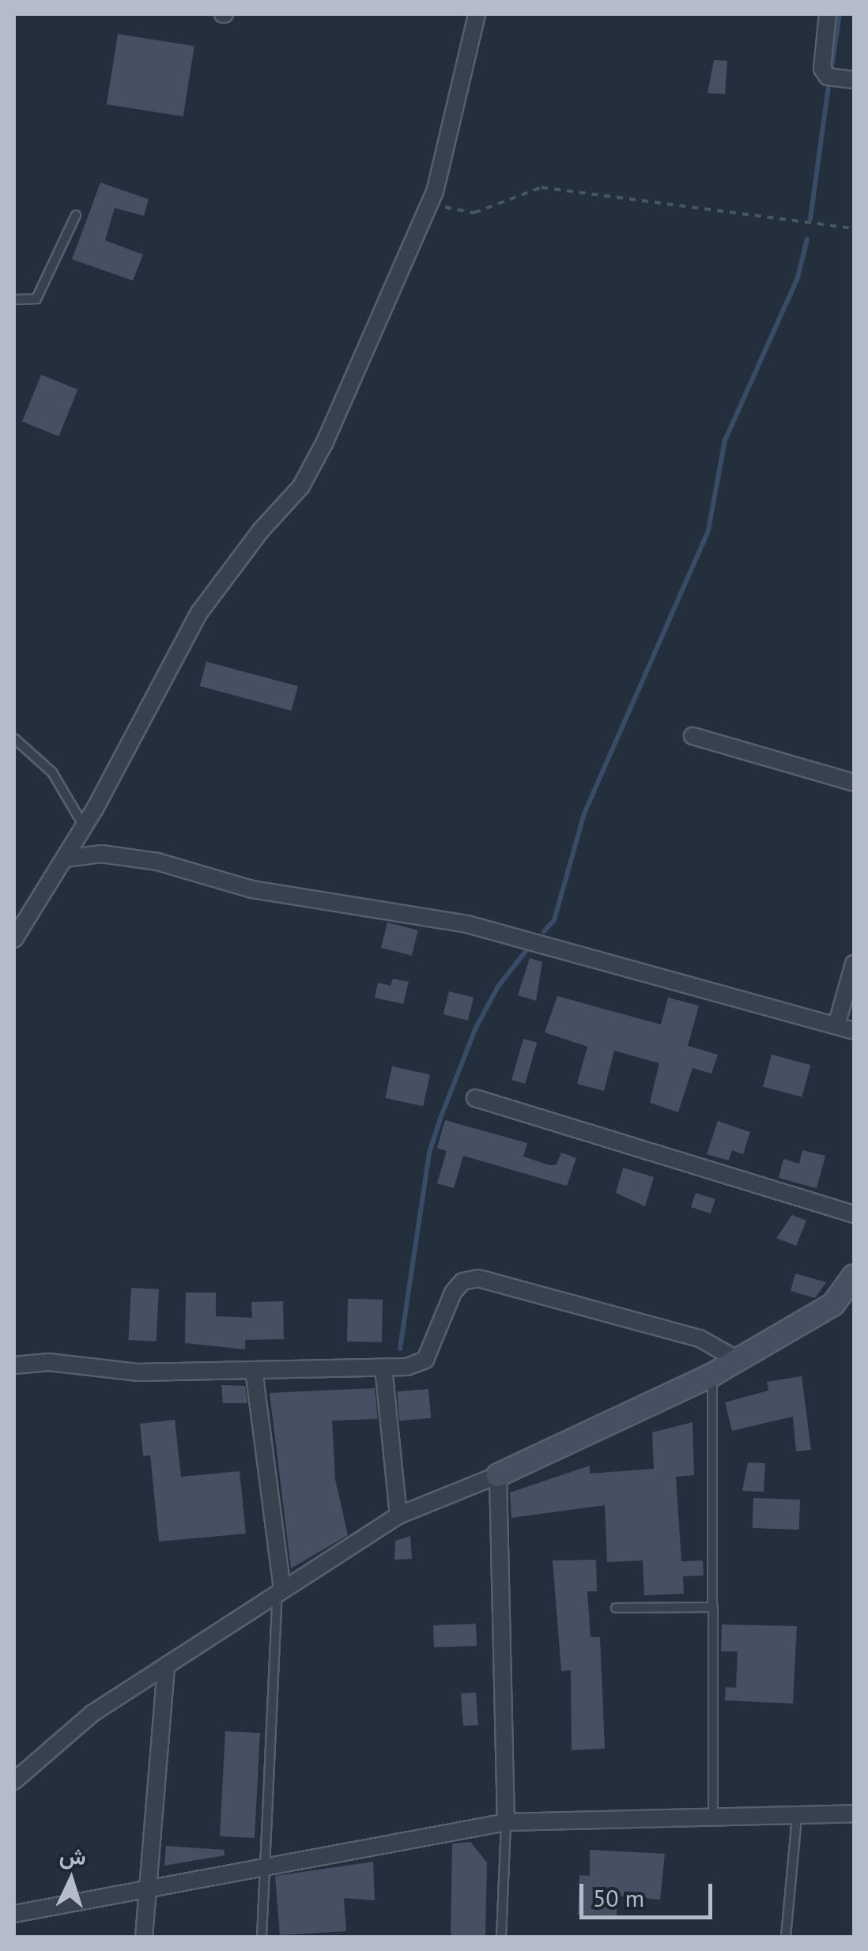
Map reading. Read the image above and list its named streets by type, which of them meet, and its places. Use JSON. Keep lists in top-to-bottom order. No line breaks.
{"scale_bar":"50 m","north":"top"}
